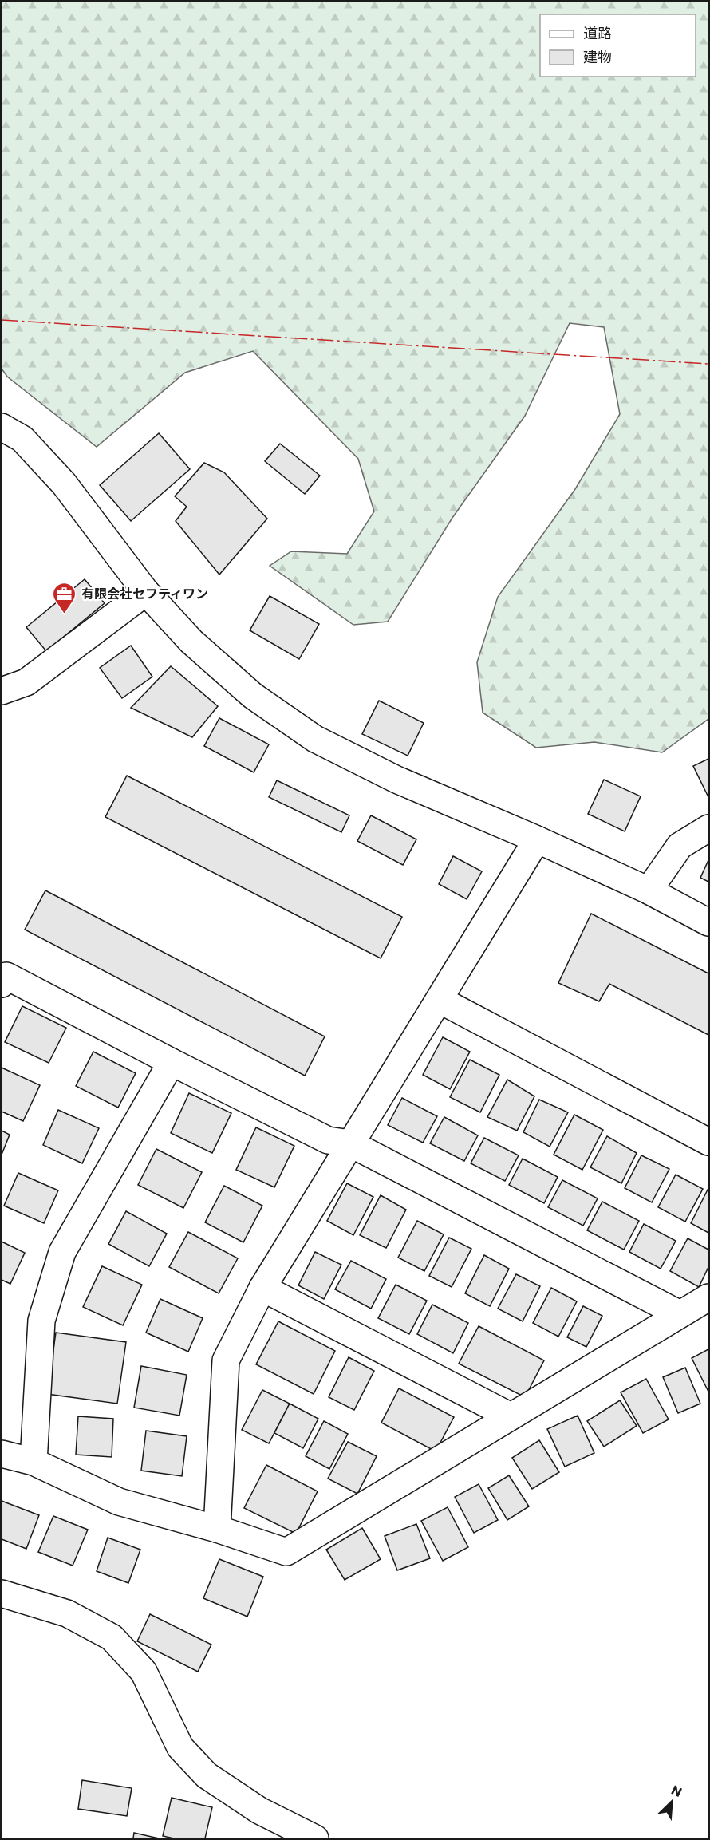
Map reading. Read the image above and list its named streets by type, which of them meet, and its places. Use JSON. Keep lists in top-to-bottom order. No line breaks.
{"places":{"office":["有限会社セフティワン"]},"legend":["道路","建物"],"north":"top right"}
